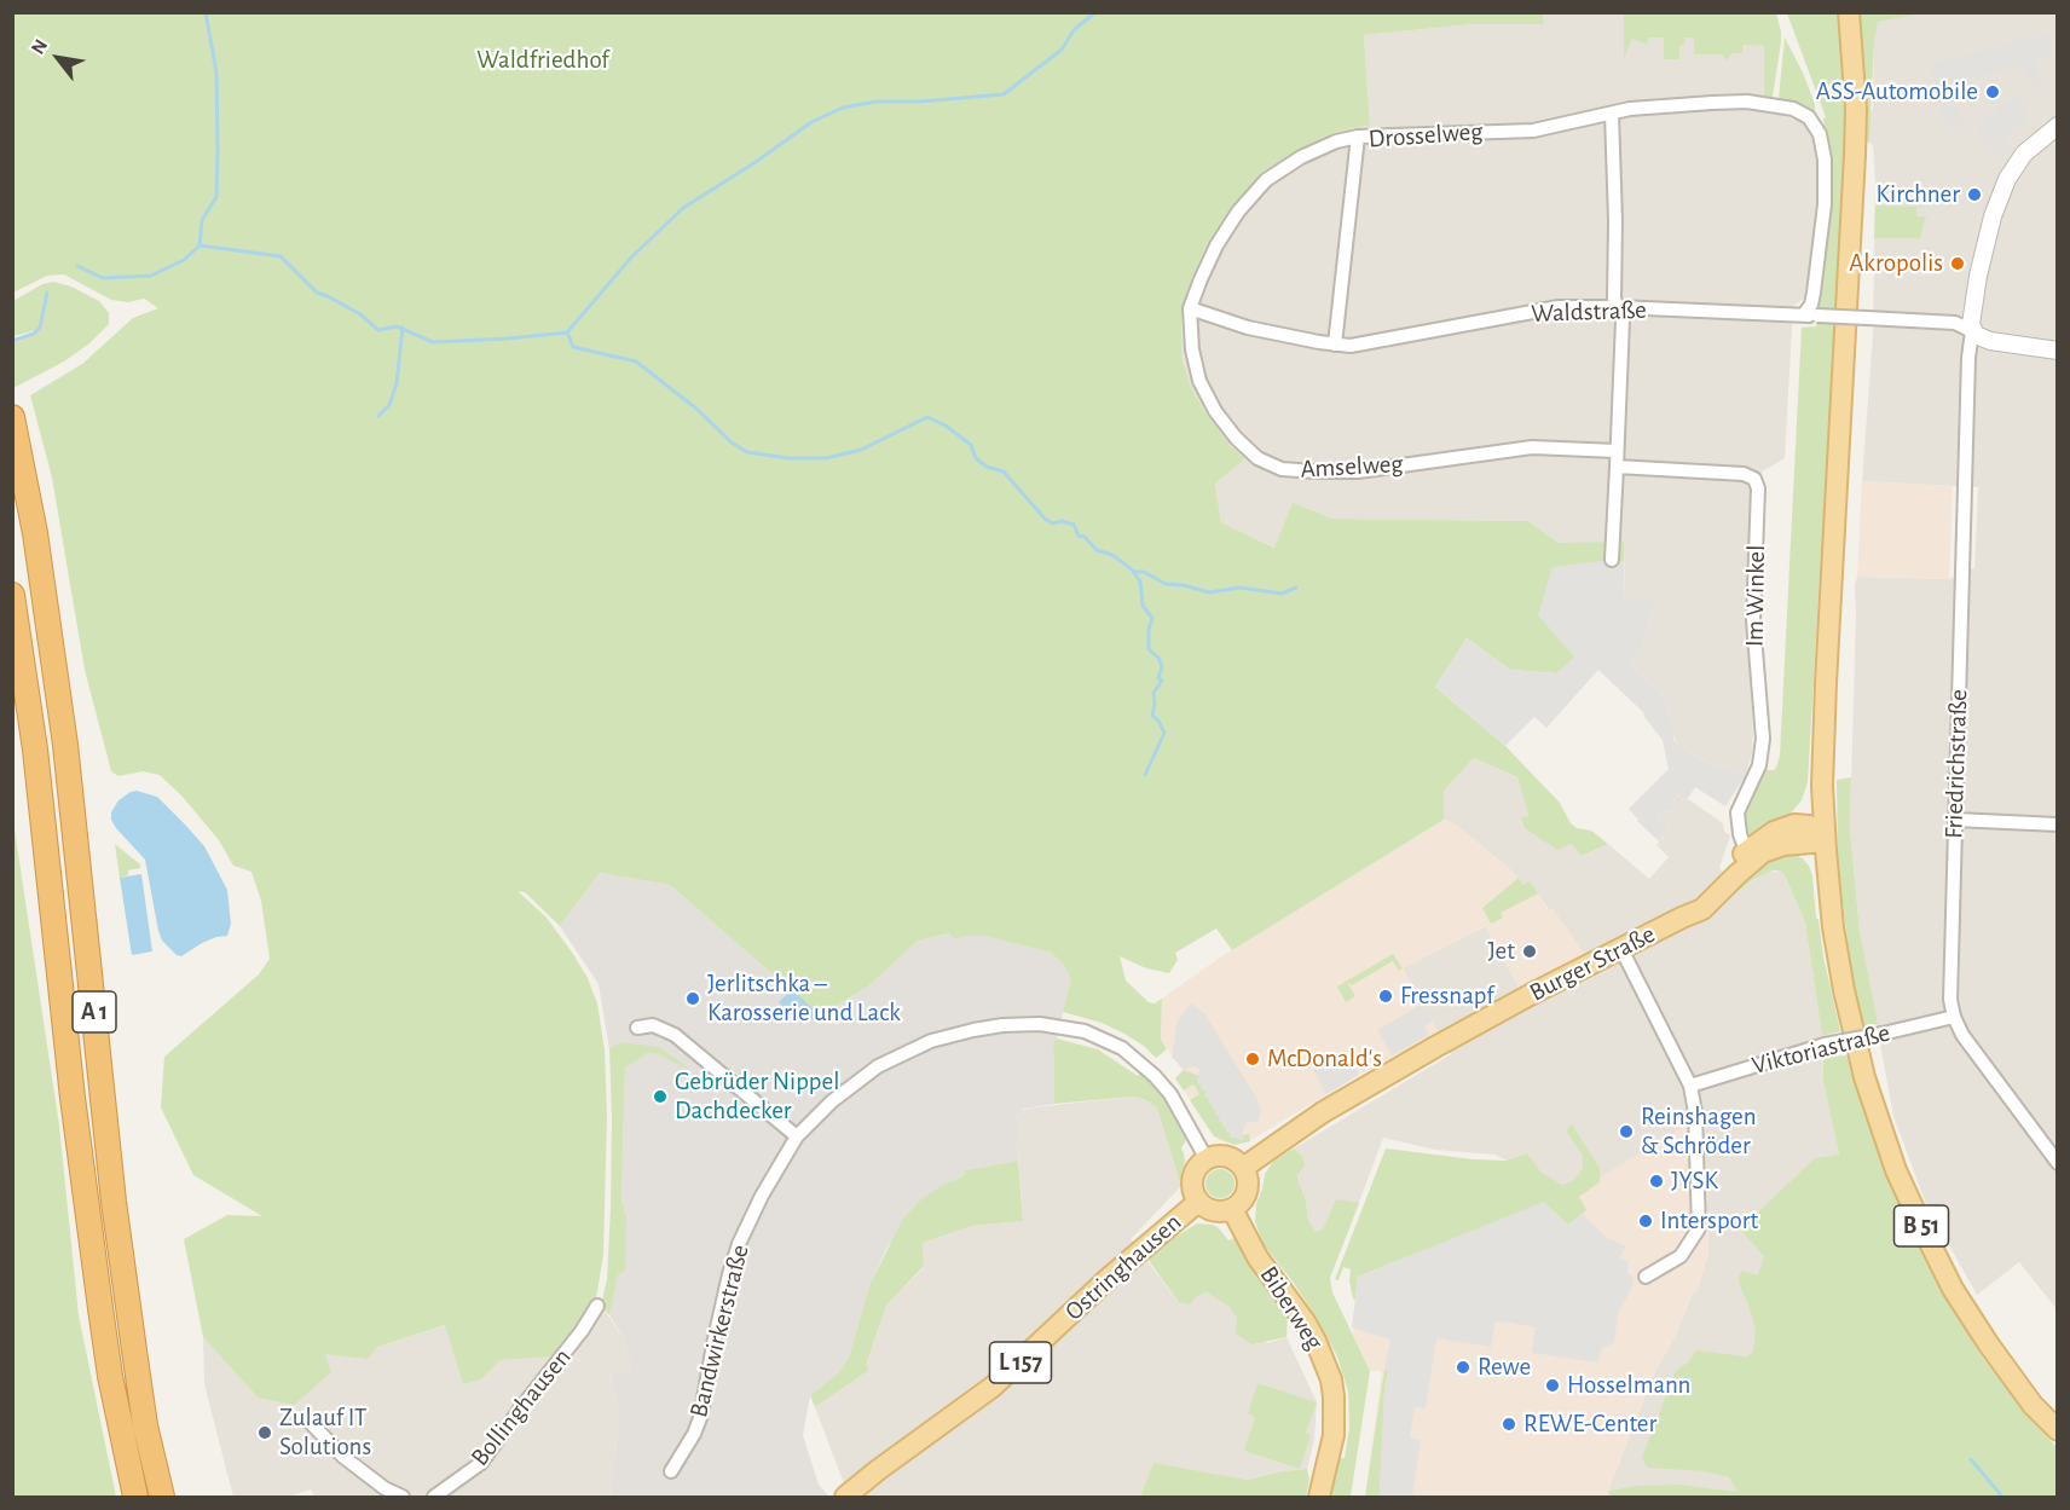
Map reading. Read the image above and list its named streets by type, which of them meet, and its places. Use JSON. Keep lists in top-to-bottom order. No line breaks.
{"streets":{"highway":["A 1"],"main road":["Burger Straße","B 51","Ostringhausen","Biberweg","L 157"],"street":["Drosselweg","Waldstraße","Amselweg","Im Winkel","Friedrichstraße","Viktoriastraße","Bandwirkerstraße","Bollinghausen"]},"crossings":[["Drosselweg","Waldstraße"],["Drosselweg","Amselweg"],["Waldstraße","Friedrichstraße"],["Im Winkel","Burger Straße"],["Friedrichstraße","Viktoriastraße"],["Burger Straße","B 51"],["Burger Straße","Ostringhausen"],["Burger Straße","Biberweg"],["Burger Straße","Bandwirkerstraße"],["Ostringhausen","Biberweg"],["Ostringhausen","Bandwirkerstraße"],["Biberweg","Bandwirkerstraße"]],"parks":["Waldfriedhof"],"places":["ASS-Automobile","Kirchner","Akropolis","Jet","Fressnapf","Jerlitschka – Karosserie und Lack","McDonald's","Gebrüder Nippel Dachdecker","Reinshagen & Schröder","JYSK","Intersport","Rewe","Hosselmann","REWE-Center","Zulauf IT Solutions"],"north":"top left"}
